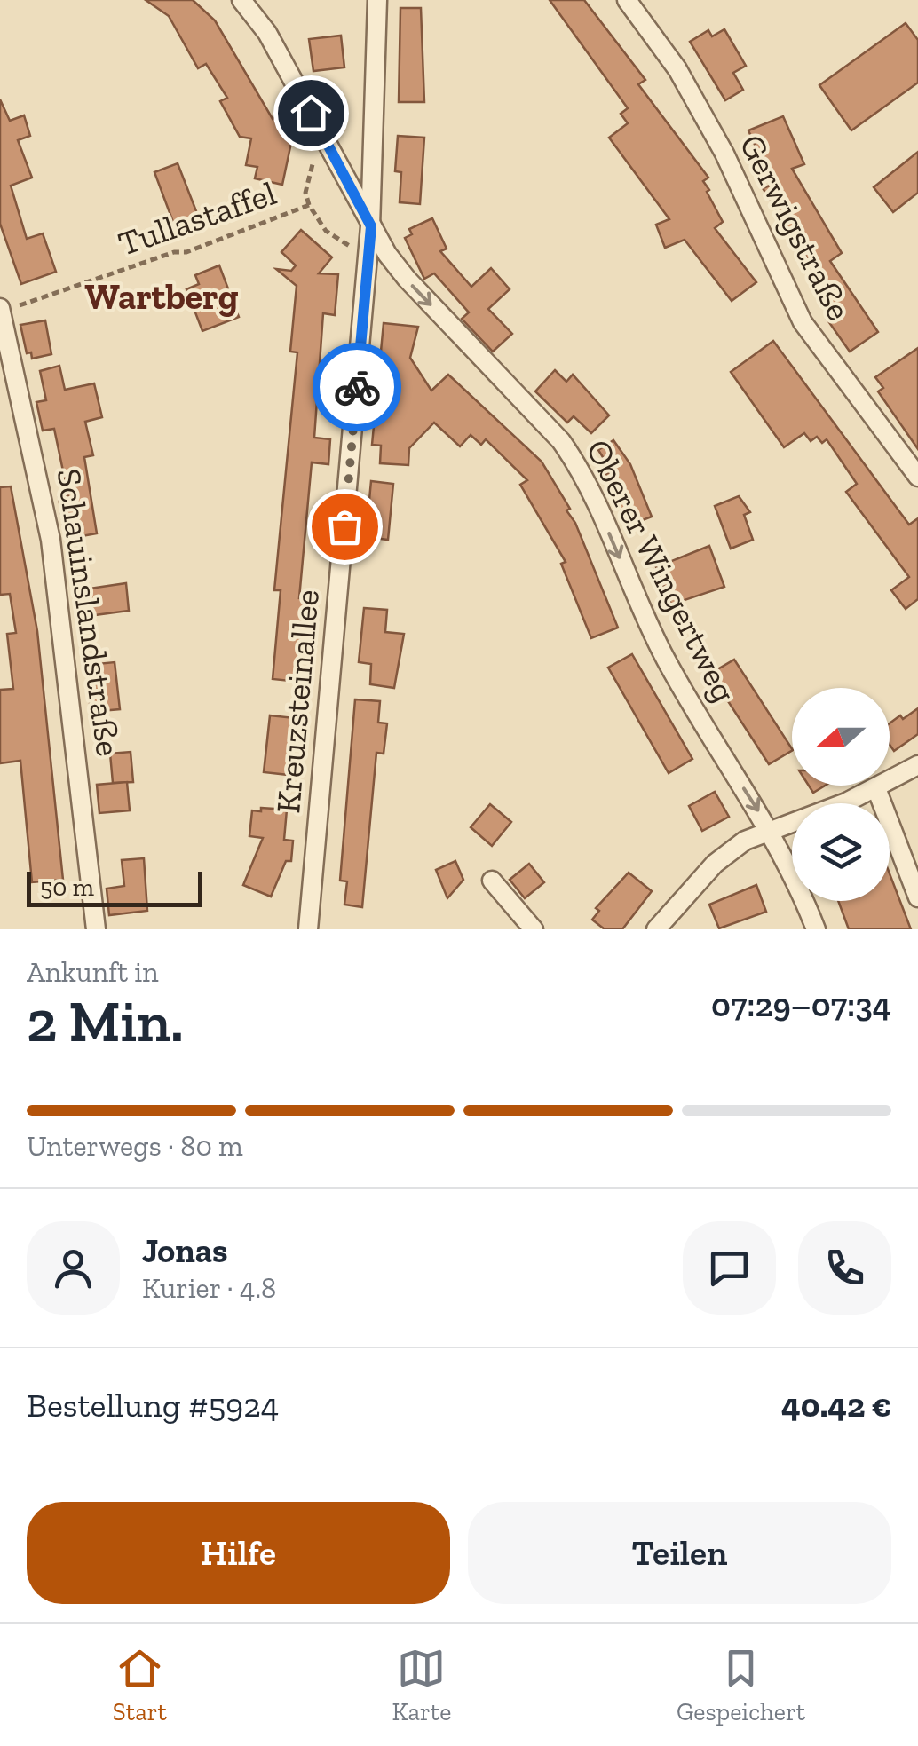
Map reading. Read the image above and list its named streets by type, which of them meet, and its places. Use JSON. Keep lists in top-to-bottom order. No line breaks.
{"streets":{"street":["Gerwigstraße","Oberer Wingertweg","Schauinslandstraße","Kreuzsteinallee"],"path":["Tullastaffel"]},"crossings":[["Tullastaffel","Oberer Wingertweg"],["Tullastaffel","Schauinslandstraße"],["Tullastaffel","Kreuzsteinallee"],["Oberer Wingertweg","Kreuzsteinallee"]],"one_way":["Oberer Wingertweg"],"districts":["Wartberg"],"scale_bar":"50 m","north":"left","page":{"scale":"50 m","heading":["2 Min.","Ankunft in","07:29–07:34"],"panel":["Jonas","Kurier · 4.8","Bestellung #5924","40.42 €"],"bar":"Unterwegs · 80 m","buttons":["Hilfe","Teilen"],"tabs":["Start","Karte","Gespeichert"]}}
